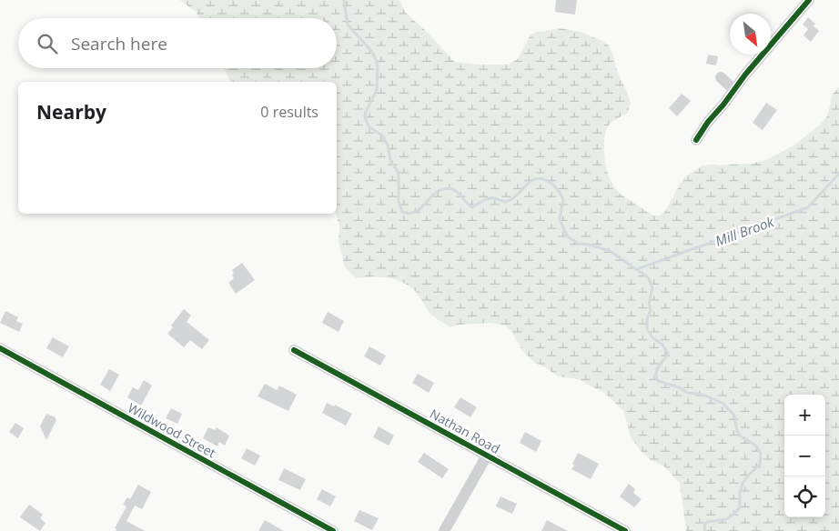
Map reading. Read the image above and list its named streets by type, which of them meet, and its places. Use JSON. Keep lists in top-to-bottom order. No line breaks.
{"streets":{"street":["Wildwood Street","Nathan Road"]},"water":["Mill Brook"],"north":"bottom right","page":{"search":"Search here","heading":["Nearby","0 results"],"map_buttons":["+","−"]}}
